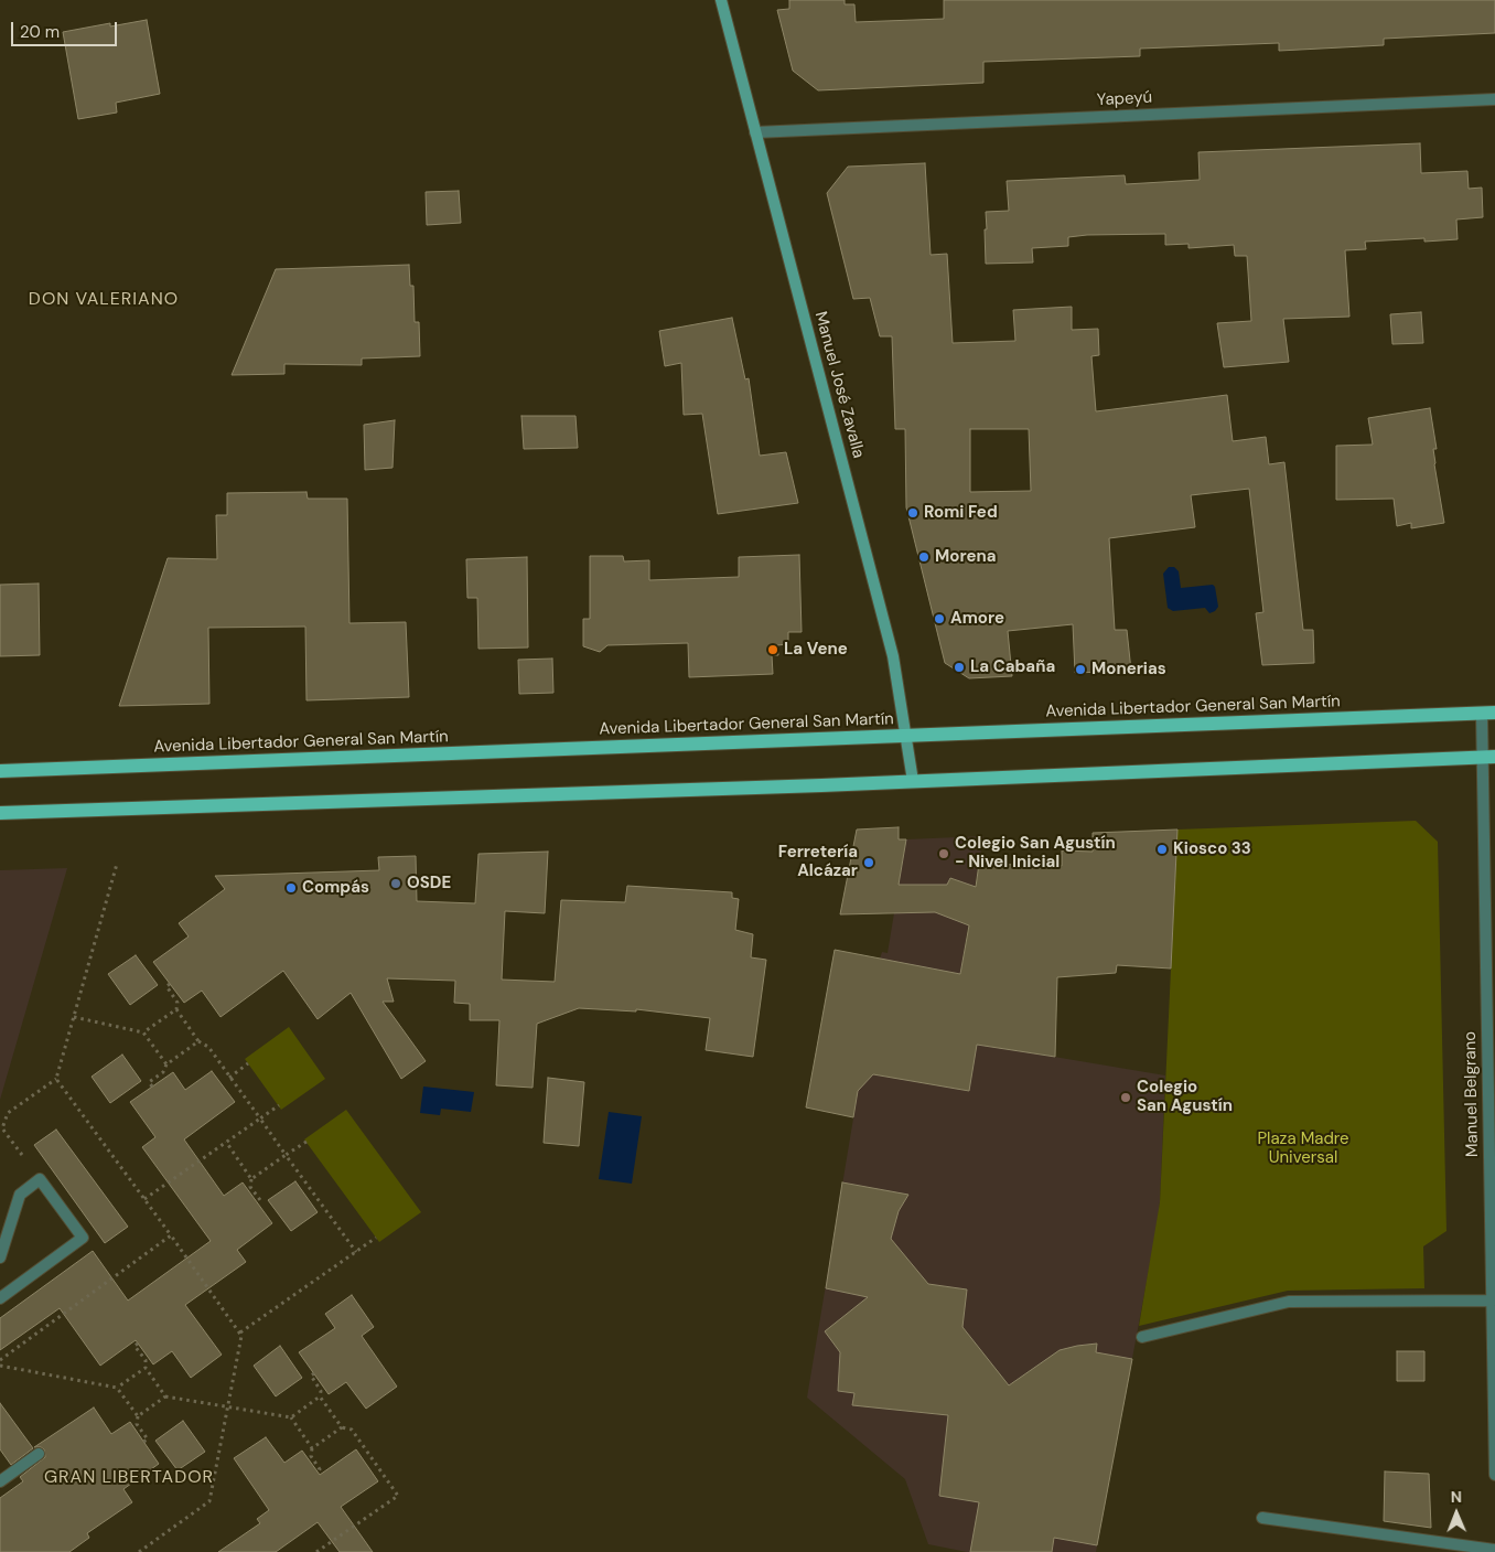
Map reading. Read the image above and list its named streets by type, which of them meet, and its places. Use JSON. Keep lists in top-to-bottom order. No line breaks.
{"streets":{"main road":["Avenida Libertador General San Martín"],"street":["Yapeyú","Manuel José Zavalla","Manuel Belgrano"]},"crossings":[["Yapeyú","Manuel José Zavalla"],["Manuel José Zavalla","Avenida Libertador General San Martín"],["Avenida Libertador General San Martín","Manuel Belgrano"]],"districts":["DON VALERIANO","GRAN LIBERTADOR"],"parks":["Plaza Madre Universal"],"places":["Romi Fed","Morena","Amore","La Vene","La Cabaña","Monerias","Kiosco 33","Colegio San Agustín - Nivel Inicial","Ferretería Alcázar","OSDE","Compás","Colegio San Agustín"],"scale_bar":"20 m","north":"top"}
